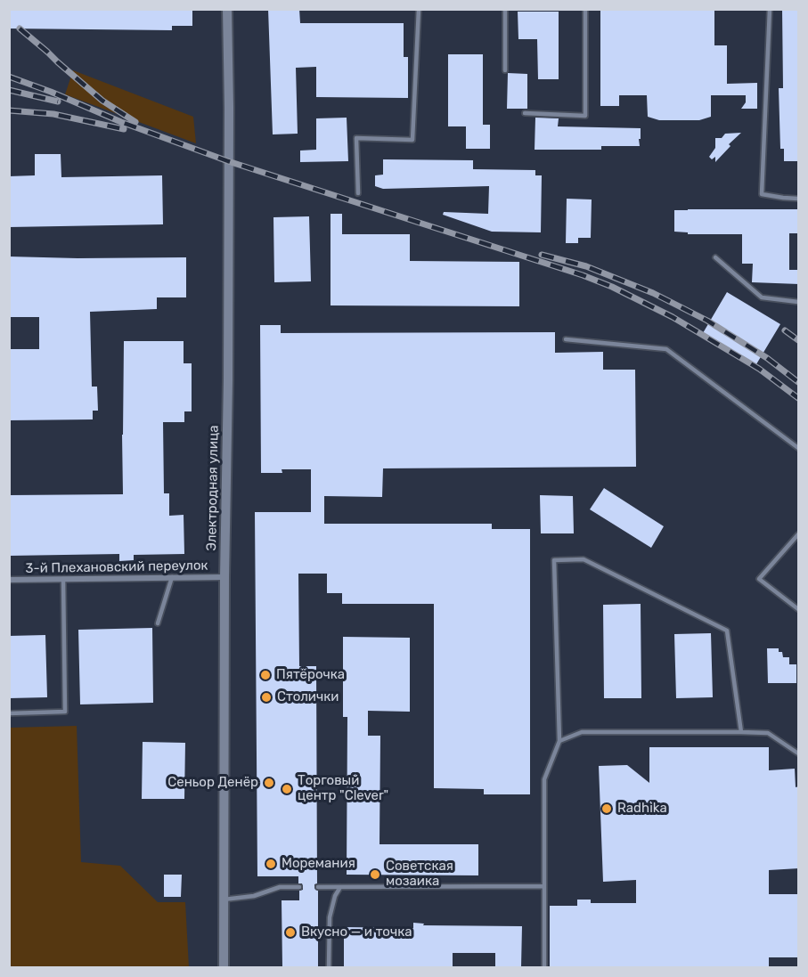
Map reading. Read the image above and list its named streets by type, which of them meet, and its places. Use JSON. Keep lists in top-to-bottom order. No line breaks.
{"streets":{"street":["Электродная улица","3-й Плехановский переулок"]},"crossings":[["Электродная улица","3-й Плехановский переулок"]],"places":["Пятёрочка","Столички","Сеньор Денёр","Торговый центр \"Clever\"","Radhika","Моремания","Советская мозаика","Вкусно — и точка"]}
